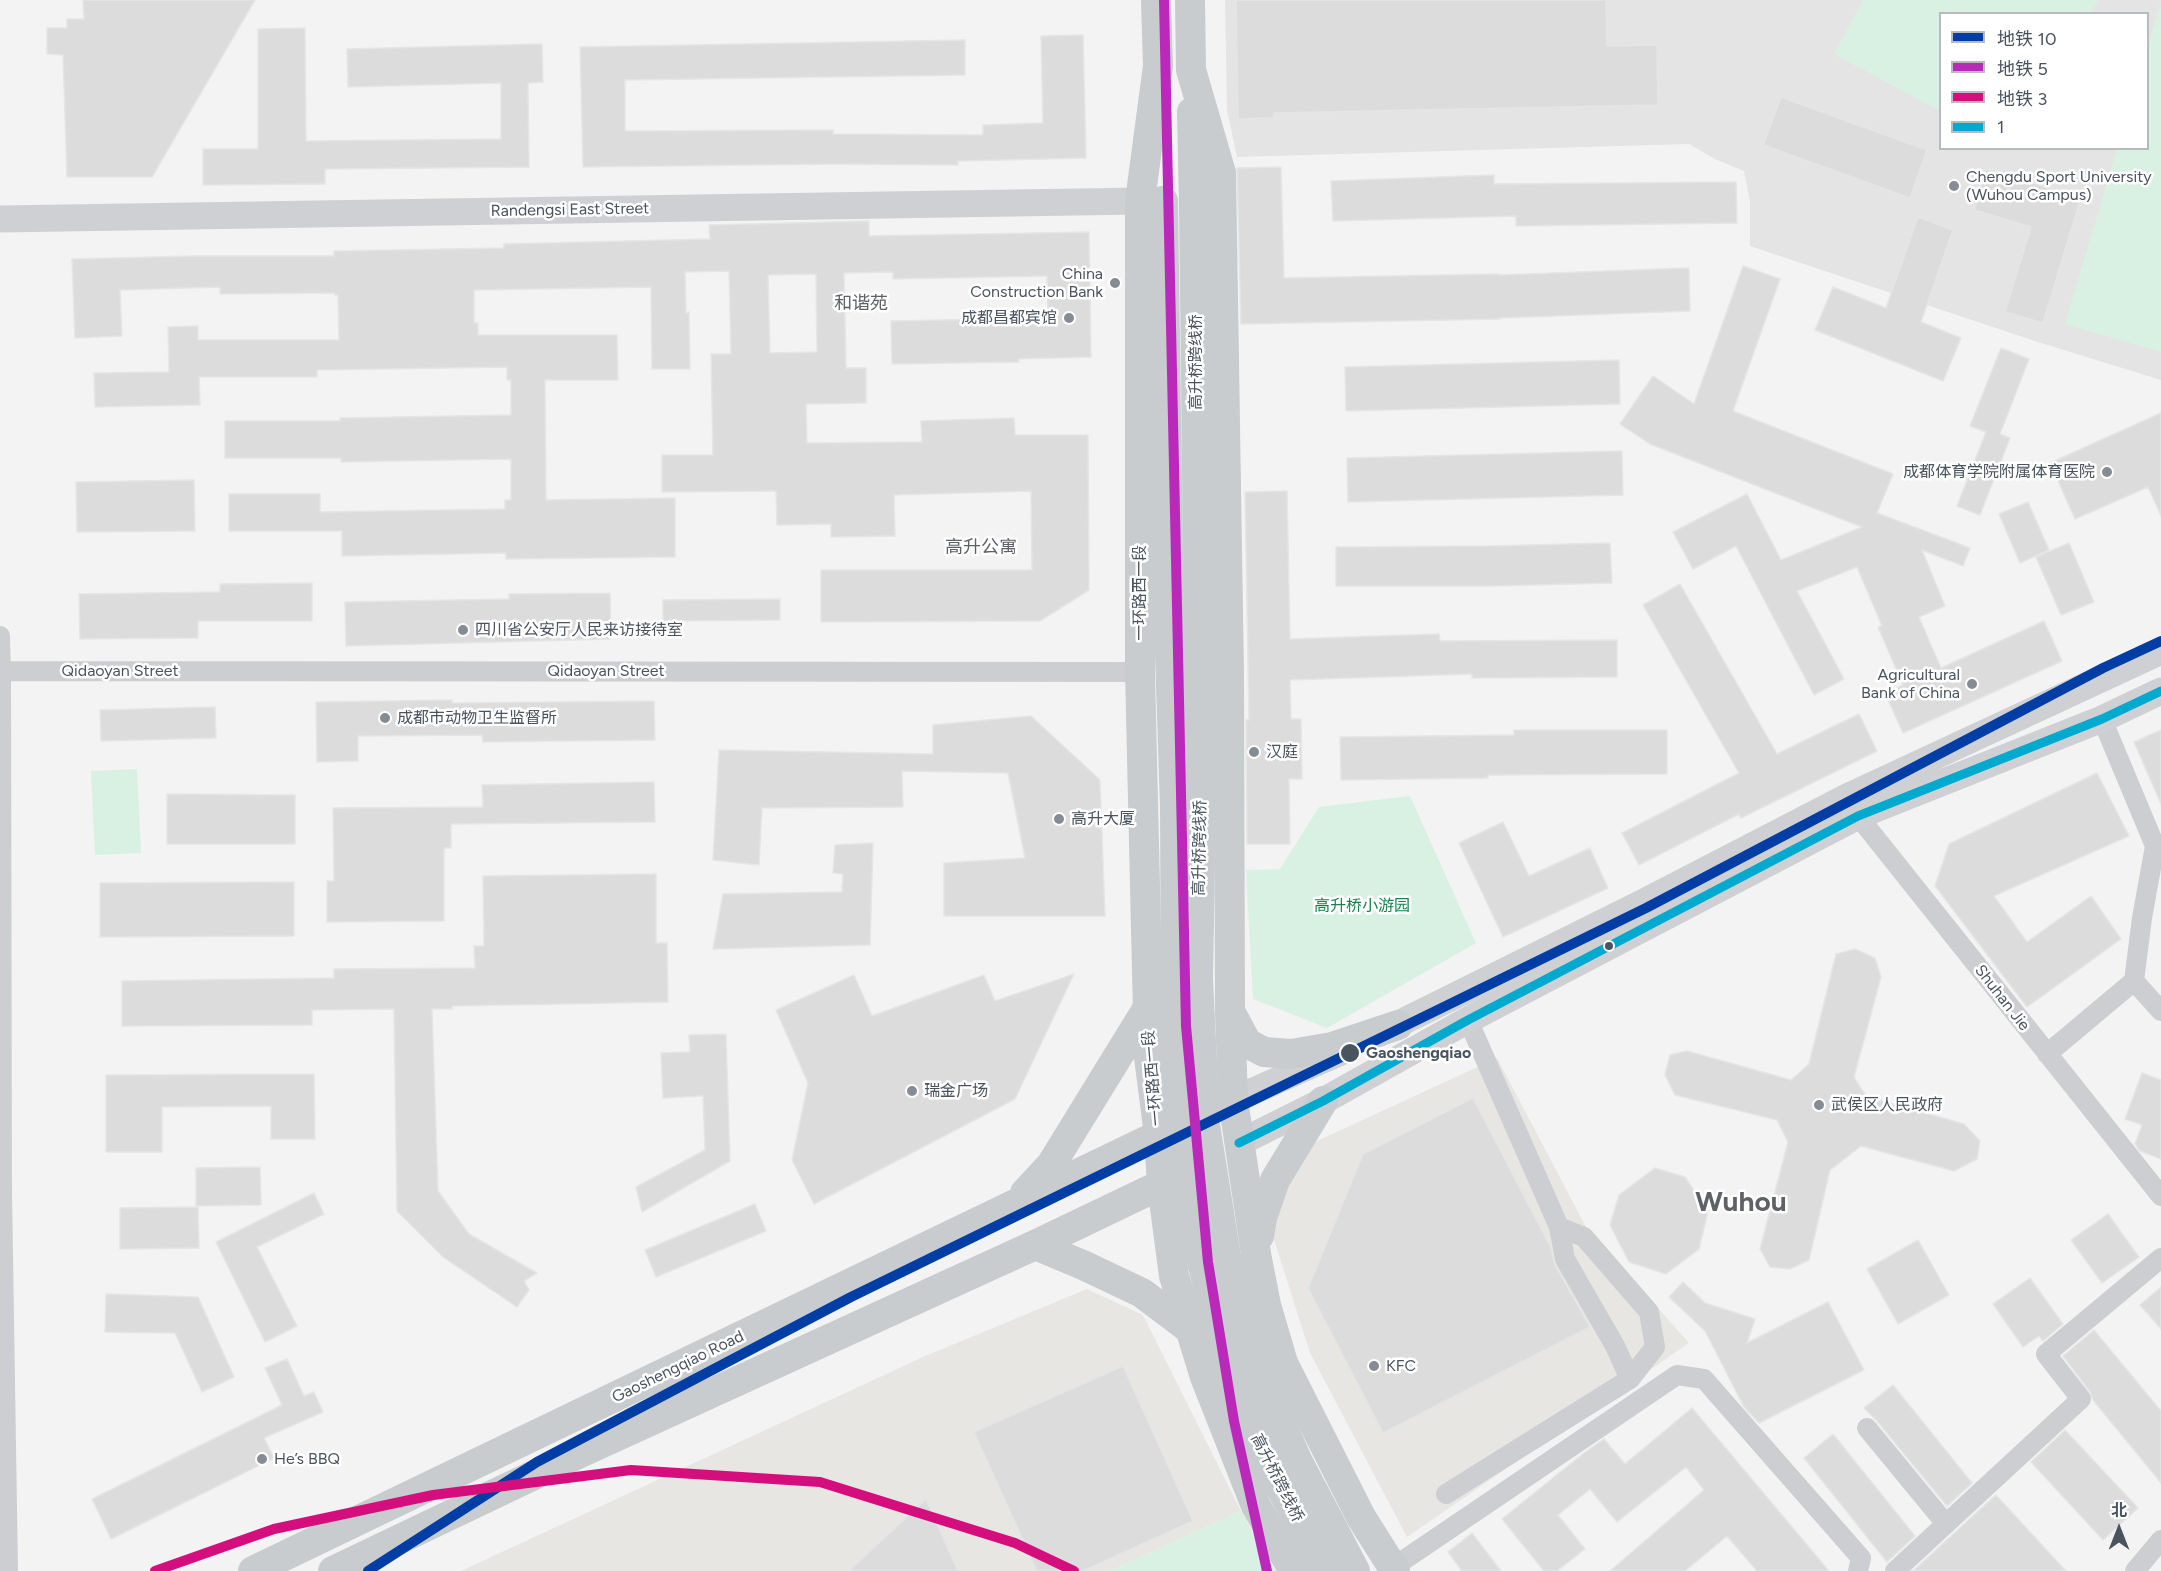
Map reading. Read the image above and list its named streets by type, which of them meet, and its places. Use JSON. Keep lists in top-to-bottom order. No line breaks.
{"streets":{"main road":["Randengsi East Street","高升桥跨线桥","一环路西一段","Gaoshengqiao Road"],"street":["Qidaoyan Street","Shuhan Jie"]},"crossings":[["Randengsi East Street","高升桥跨线桥"],["Randengsi East Street","一环路西一段"],["高升桥跨线桥","一环路西一段"],["一环路西一段","Qidaoyan Street"],["一环路西一段","Gaoshengqiao Road"]],"districts":["和谐苑","高升公寓","Wuhou"],"parks":["高升桥小游园"],"places":["Chengdu Sport University (Wuhou Campus)","China Construction Bank","成都昌都宾馆","成都体育学院附属体育医院","四川省公安厅人民来访接待室","Agricultural Bank of China","成都市动物卫生监督所","汉庭","高升大厦","Gaoshengqiao","瑞金广场","武侯区人民政府","KFC","He’s BBQ"],"lines":["metro line 5","metro line 10","transit line 1","metro line 3"],"legend":["地铁 10","地铁 5","地铁 3","1"],"north":"top"}
